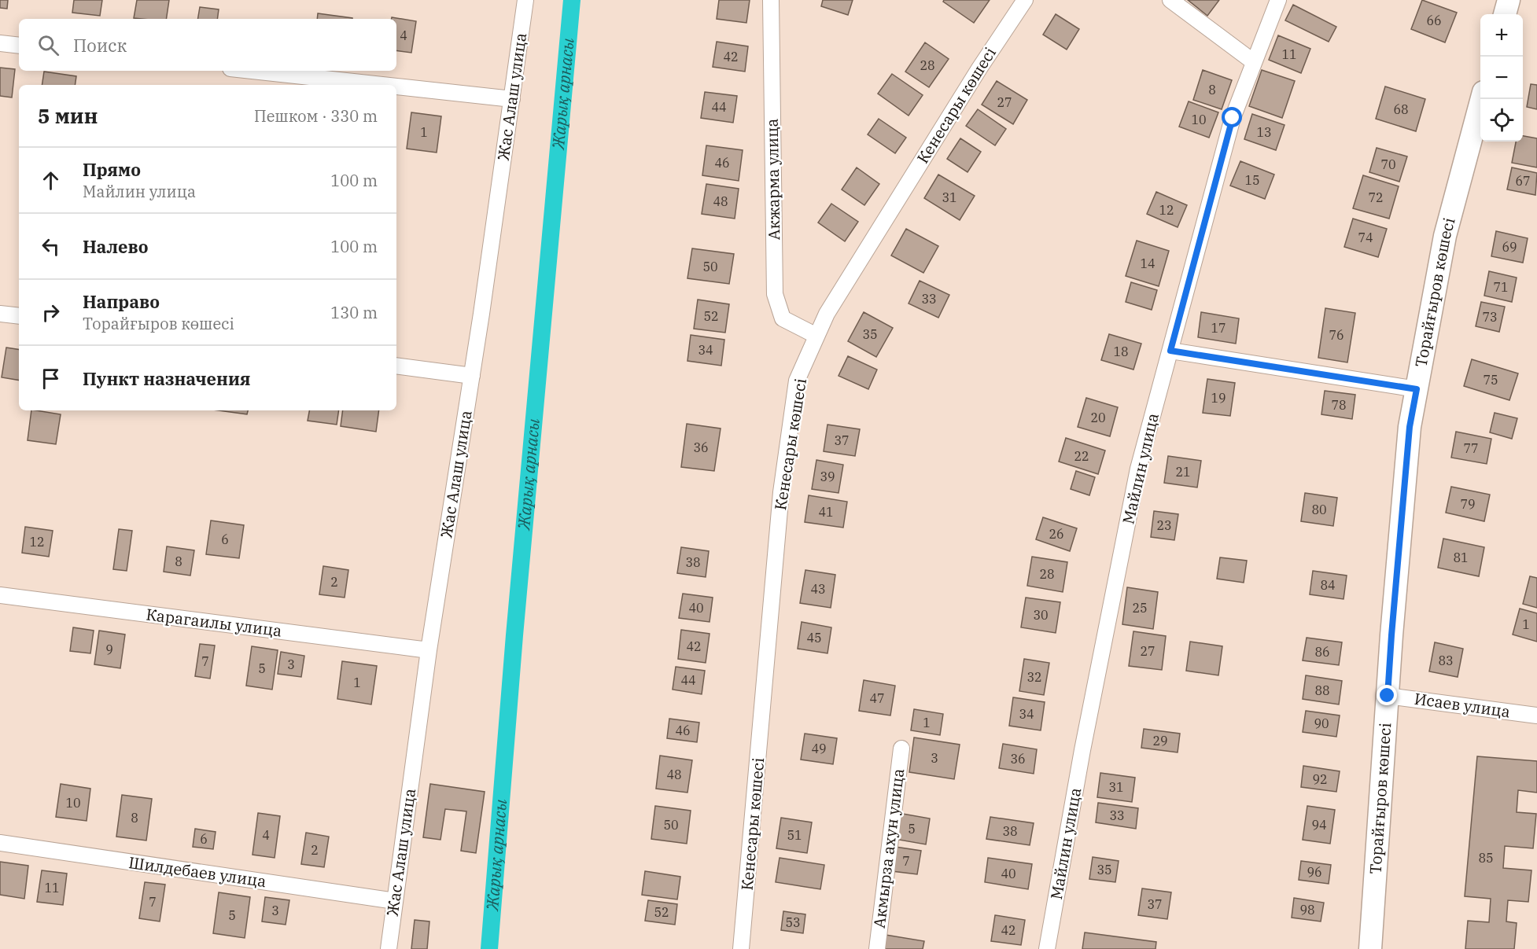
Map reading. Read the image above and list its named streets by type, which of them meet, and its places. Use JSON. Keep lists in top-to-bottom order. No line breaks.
{"streets":{"street":["Жас Алаш улица","Кенесары көшесі","Акжарма улица","Торайғыров көшесі","Майлин улица","Карагаилы улица","Исаев улица","Акмырза ахун улица","Шилдебаев улица"]},"crossings":[["Жас Алаш улица","Карагаилы улица"],["Жас Алаш улица","Шилдебаев улица"],["Кенесары көшесі","Акжарма улица"],["Торайғыров көшесі","Исаев улица"]],"water":["Жарық арнасы"],"house_numbers":["66","4","11","42","28","8","27","44","68","10","1","13","46","70","15","67","31","72","48","12","74","69","14","50","71","33","52","73","17","35","76","34","18","75","19","78","20","37","36","77","22","21","39","79","80","41","23","26","6","12","81","8","38","28","2","84","43","40","25","30","1","45","42","9","27","86","83","7","3","5","32","44","1","88","47","34","1","90","46","29","49","3","36","48","92","31","10","33","8","50","94","5","38","4","51","6","2","85","7","35","96","40","11","7","37","98","3","52","5","53","42"],"page":{"map_buttons":["+","−"],"search":"Поиск","heading":["5 мин","Пешком · 330 m"],"list":[["Прямо","Майлин улица","100 m"],["Налево","100 m"],["Направо","Торайғыров көшесі","130 m"],"Пункт назначения"]}}
